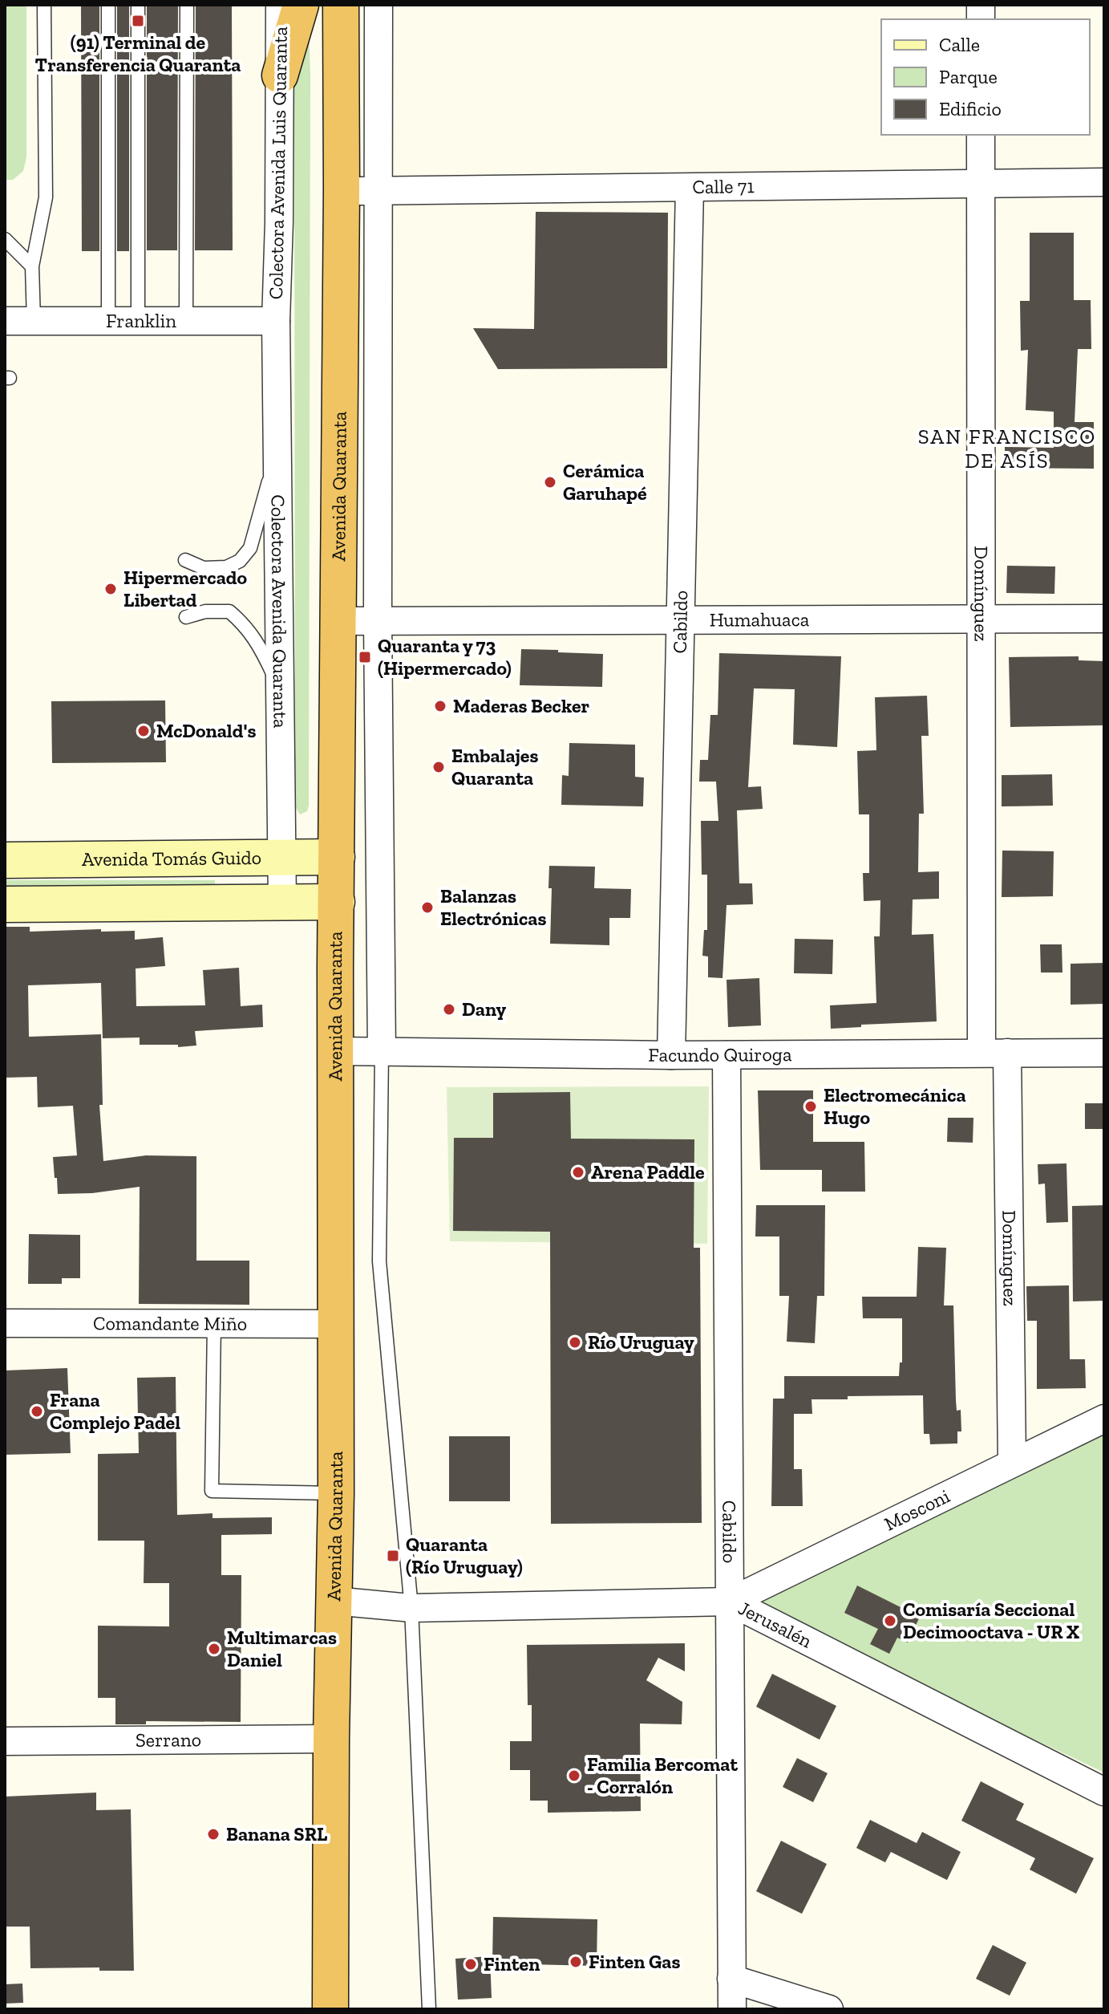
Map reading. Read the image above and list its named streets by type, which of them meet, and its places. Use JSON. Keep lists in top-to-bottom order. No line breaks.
{"streets":{"highway":["Avenida Quaranta"],"main road":["Avenida Tomás Guido"],"street":["Colectora Avenida Luis Quaranta","Calle 71","Franklin","Domínguez","Colectora Avenida Quaranta","Humahuaca","Cabildo","Facundo Quiroga","Comandante Miño","Mosconi","Jerusalén","Serrano"]},"crossings":[["Colectora Avenida Luis Quaranta","Franklin"],["Colectora Avenida Luis Quaranta","Colectora Avenida Quaranta"],["Calle 71","Avenida Quaranta"],["Calle 71","Domínguez"],["Calle 71","Cabildo"],["Franklin","Colectora Avenida Quaranta"],["Avenida Quaranta","Humahuaca"],["Avenida Quaranta","Avenida Tomás Guido"],["Avenida Quaranta","Facundo Quiroga"],["Avenida Quaranta","Comandante Miño"],["Avenida Quaranta","Jerusalén"],["Avenida Quaranta","Serrano"],["Domínguez","Humahuaca"],["Domínguez","Facundo Quiroga"],["Domínguez","Mosconi"],["Colectora Avenida Quaranta","Avenida Tomás Guido"],["Humahuaca","Cabildo"],["Cabildo","Facundo Quiroga"],["Cabildo","Mosconi"],["Cabildo","Jerusalén"],["Mosconi","Jerusalén"]],"districts":["SAN FRANCISCO DE ASÍS"],"places":{"transit":["(91) Terminal de Transferencia Quaranta","Quaranta y 73 (Hipermercado)","Quaranta (Río Uruguay)"],"other":["Cerámica Garuhapé","Hipermercado Libertad","Maderas Becker","McDonald's","Embalajes Quaranta","Balanzas Electrónicas","Dany","Electromecánica Hugo","Arena Paddle","Río Uruguay","Frana Complejo Padel","Comisaría Seccional Decimooctava - UR X","Multimarcas Daniel","Familia Bercomat - Corralón","Banana SRL","Finten Gas","Finten"]},"legend":["Calle","Parque","Edificio"]}
